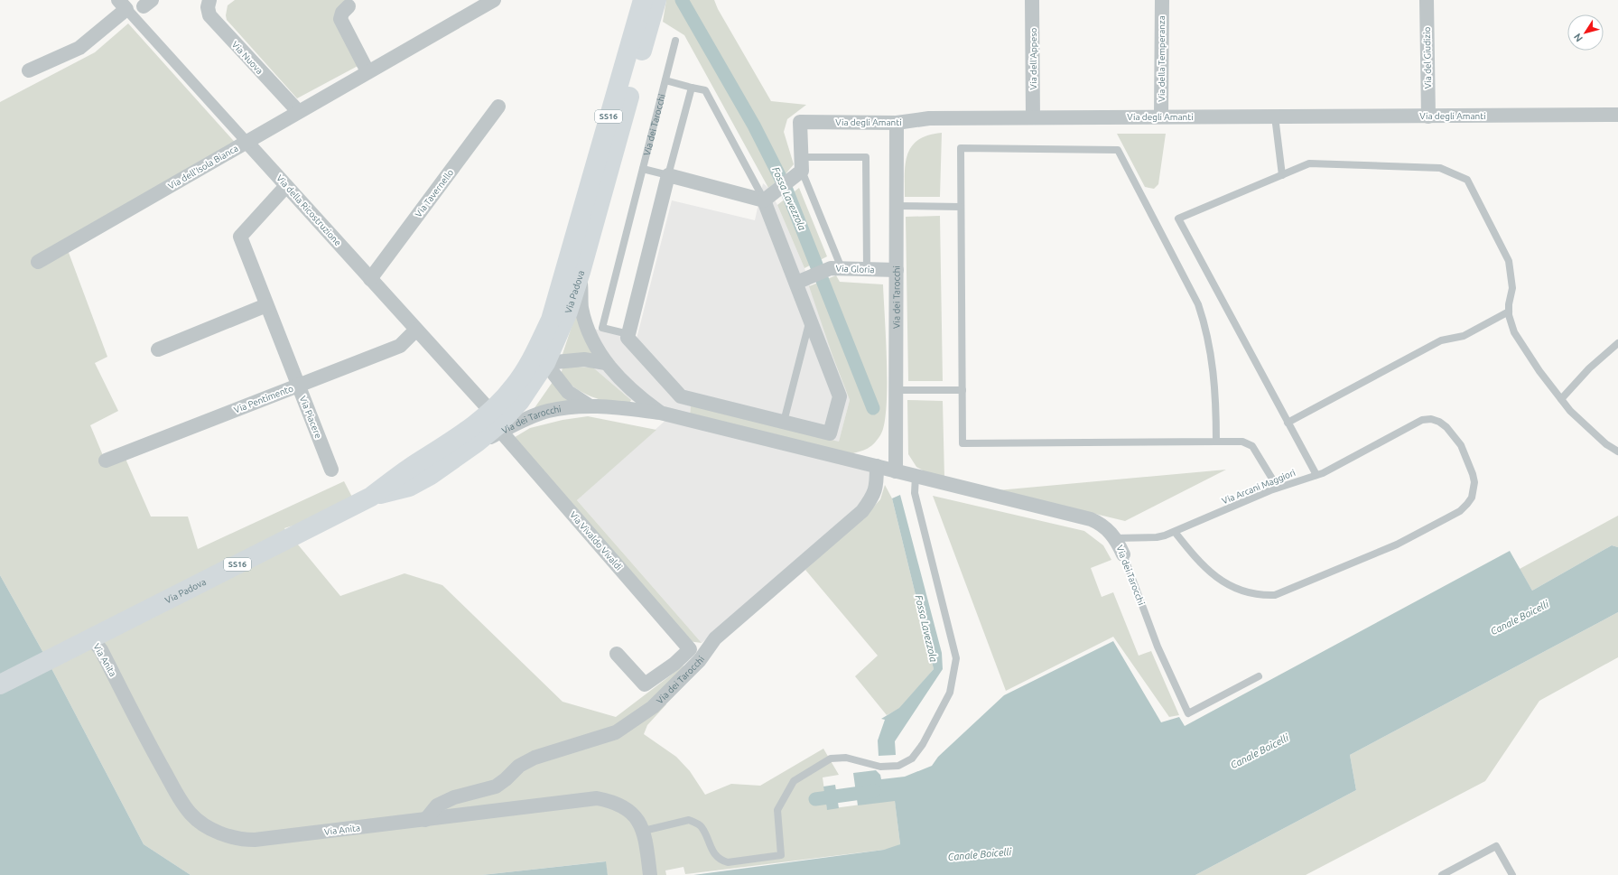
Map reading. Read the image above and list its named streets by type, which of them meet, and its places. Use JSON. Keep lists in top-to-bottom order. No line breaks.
{"streets":{"main road":["SS16","Via Padova"],"street":["Via Nuova","Via del Giudizio","Via dell'Appeso","Via della Temperanza","Via degli Amanti","Via dei Tarocchi","Via dell'Isola Bianca","Via Tavernello","Via della Ricostruzione","Via Gloria","Via Pentimento","Via Piacere","Via Vivaldo Vivaldi","Via Anita"],"lane":["Via Arcani Maggiori"]},"crossings":[["Via Nuova","Via dell'Isola Bianca"],["Via del Giudizio","Via degli Amanti"],["Via dell'Appeso","Via degli Amanti"],["Via della Temperanza","Via degli Amanti"],["Via degli Amanti","Via dei Tarocchi"],["Via dei Tarocchi","Via della Ricostruzione"],["Via dei Tarocchi","Via Gloria"],["Via dei Tarocchi","Via Padova"],["Via dei Tarocchi","Via Arcani Maggiori"],["Via dei Tarocchi","Via Vivaldo Vivaldi"],["Via dei Tarocchi","Via Anita"],["Via dell'Isola Bianca","Via della Ricostruzione"],["Via Tavernello","Via della Ricostruzione"],["Via della Ricostruzione","Via Padova"],["Via della Ricostruzione","Via Pentimento"],["Via della Ricostruzione","Via Piacere"],["Via della Ricostruzione","Via Vivaldo Vivaldi"],["Via Padova","Via Vivaldo Vivaldi"],["Via Padova","Via Anita"],["Via Pentimento","Via Piacere"]],"water":["Fossa Lavezzola","Canale Boicelli"],"north":"bottom left"}
